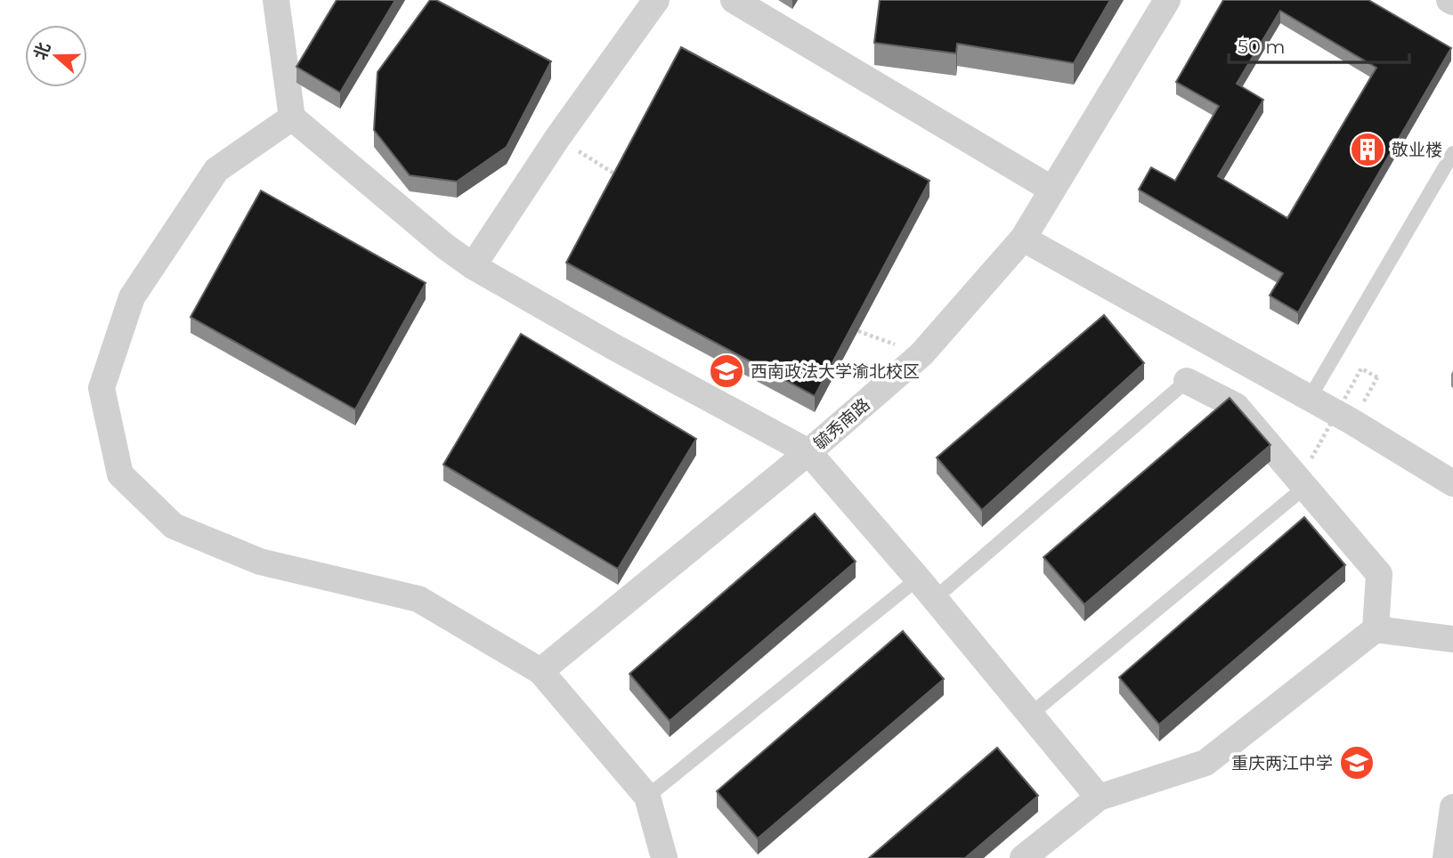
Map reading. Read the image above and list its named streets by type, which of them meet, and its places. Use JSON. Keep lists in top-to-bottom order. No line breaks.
{"streets":{"street":["毓秀南路"]},"places":{"building":["敬业楼"],"school or university":["西南政法大学渝北校区","重庆两江中学"]},"scale_bar":"50 m","north":"left"}
